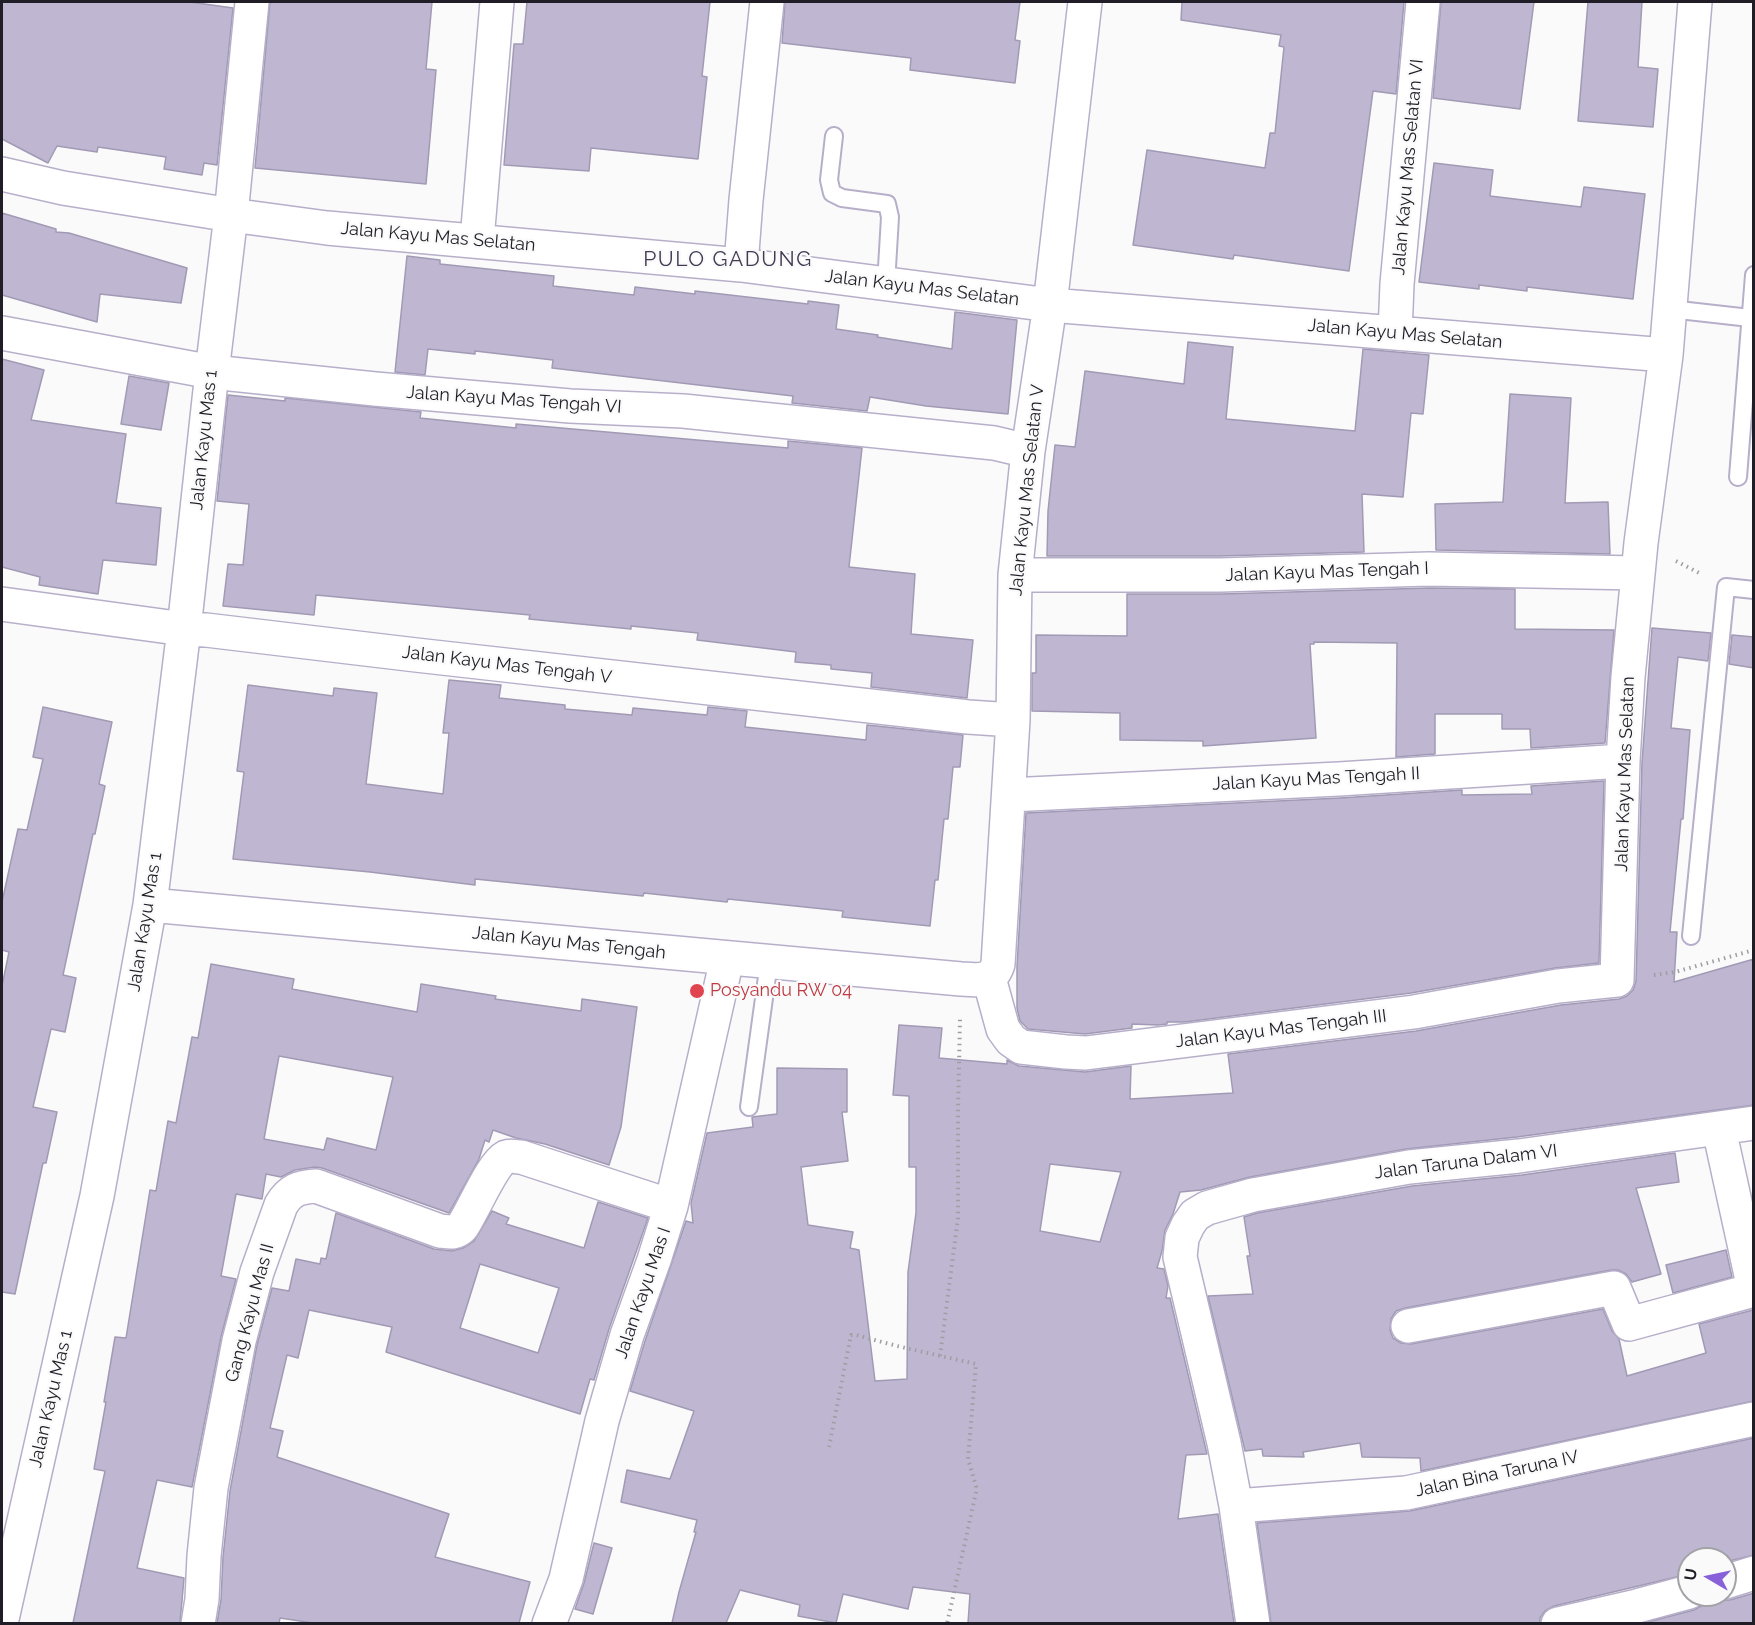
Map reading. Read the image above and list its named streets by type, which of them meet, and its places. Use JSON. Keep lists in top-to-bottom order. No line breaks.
{"streets":{"street":["Jalan Kayu Mas Selatan VI","Jalan Kayu Mas Selatan","Jalan Kayu Mas Tengah VI","Jalan Kayu Mas 1","Jalan Kayu Mas Selatan V","Jalan Kayu Mas Tengah I","Jalan Kayu Mas Tengah V","Jalan Kayu Mas Tengah II","Jalan Kayu Mas Tengah","Jalan Kayu Mas Tengah III","Jalan Taruna Dalam VI","Jalan Kayu Mas I","Gang Kayu Mas II","Jalan Bina Taruna IV"]},"crossings":[["Jalan Kayu Mas Selatan VI","Jalan Kayu Mas Selatan"],["Jalan Kayu Mas Selatan","Jalan Kayu Mas 1"],["Jalan Kayu Mas Selatan","Jalan Kayu Mas Selatan V"],["Jalan Kayu Mas Selatan","Jalan Kayu Mas Tengah I"],["Jalan Kayu Mas Selatan","Jalan Kayu Mas Tengah II"],["Jalan Kayu Mas Selatan","Jalan Kayu Mas Tengah III"],["Jalan Kayu Mas Tengah VI","Jalan Kayu Mas 1"],["Jalan Kayu Mas Tengah VI","Jalan Kayu Mas Selatan V"],["Jalan Kayu Mas 1","Jalan Kayu Mas Tengah V"],["Jalan Kayu Mas 1","Jalan Kayu Mas Tengah"],["Jalan Kayu Mas Selatan V","Jalan Kayu Mas Tengah I"],["Jalan Kayu Mas Selatan V","Jalan Kayu Mas Tengah V"],["Jalan Kayu Mas Selatan V","Jalan Kayu Mas Tengah II"],["Jalan Kayu Mas Selatan V","Jalan Kayu Mas Tengah"],["Jalan Kayu Mas Selatan V","Jalan Kayu Mas Tengah III"],["Jalan Kayu Mas Tengah","Jalan Kayu Mas Tengah III"],["Jalan Kayu Mas Tengah","Jalan Kayu Mas I"],["Jalan Taruna Dalam VI","Jalan Bina Taruna IV"],["Jalan Kayu Mas I","Gang Kayu Mas II"]],"districts":["PULO GADUNG"],"places":["Posyandu RW 04"],"north":"left"}
